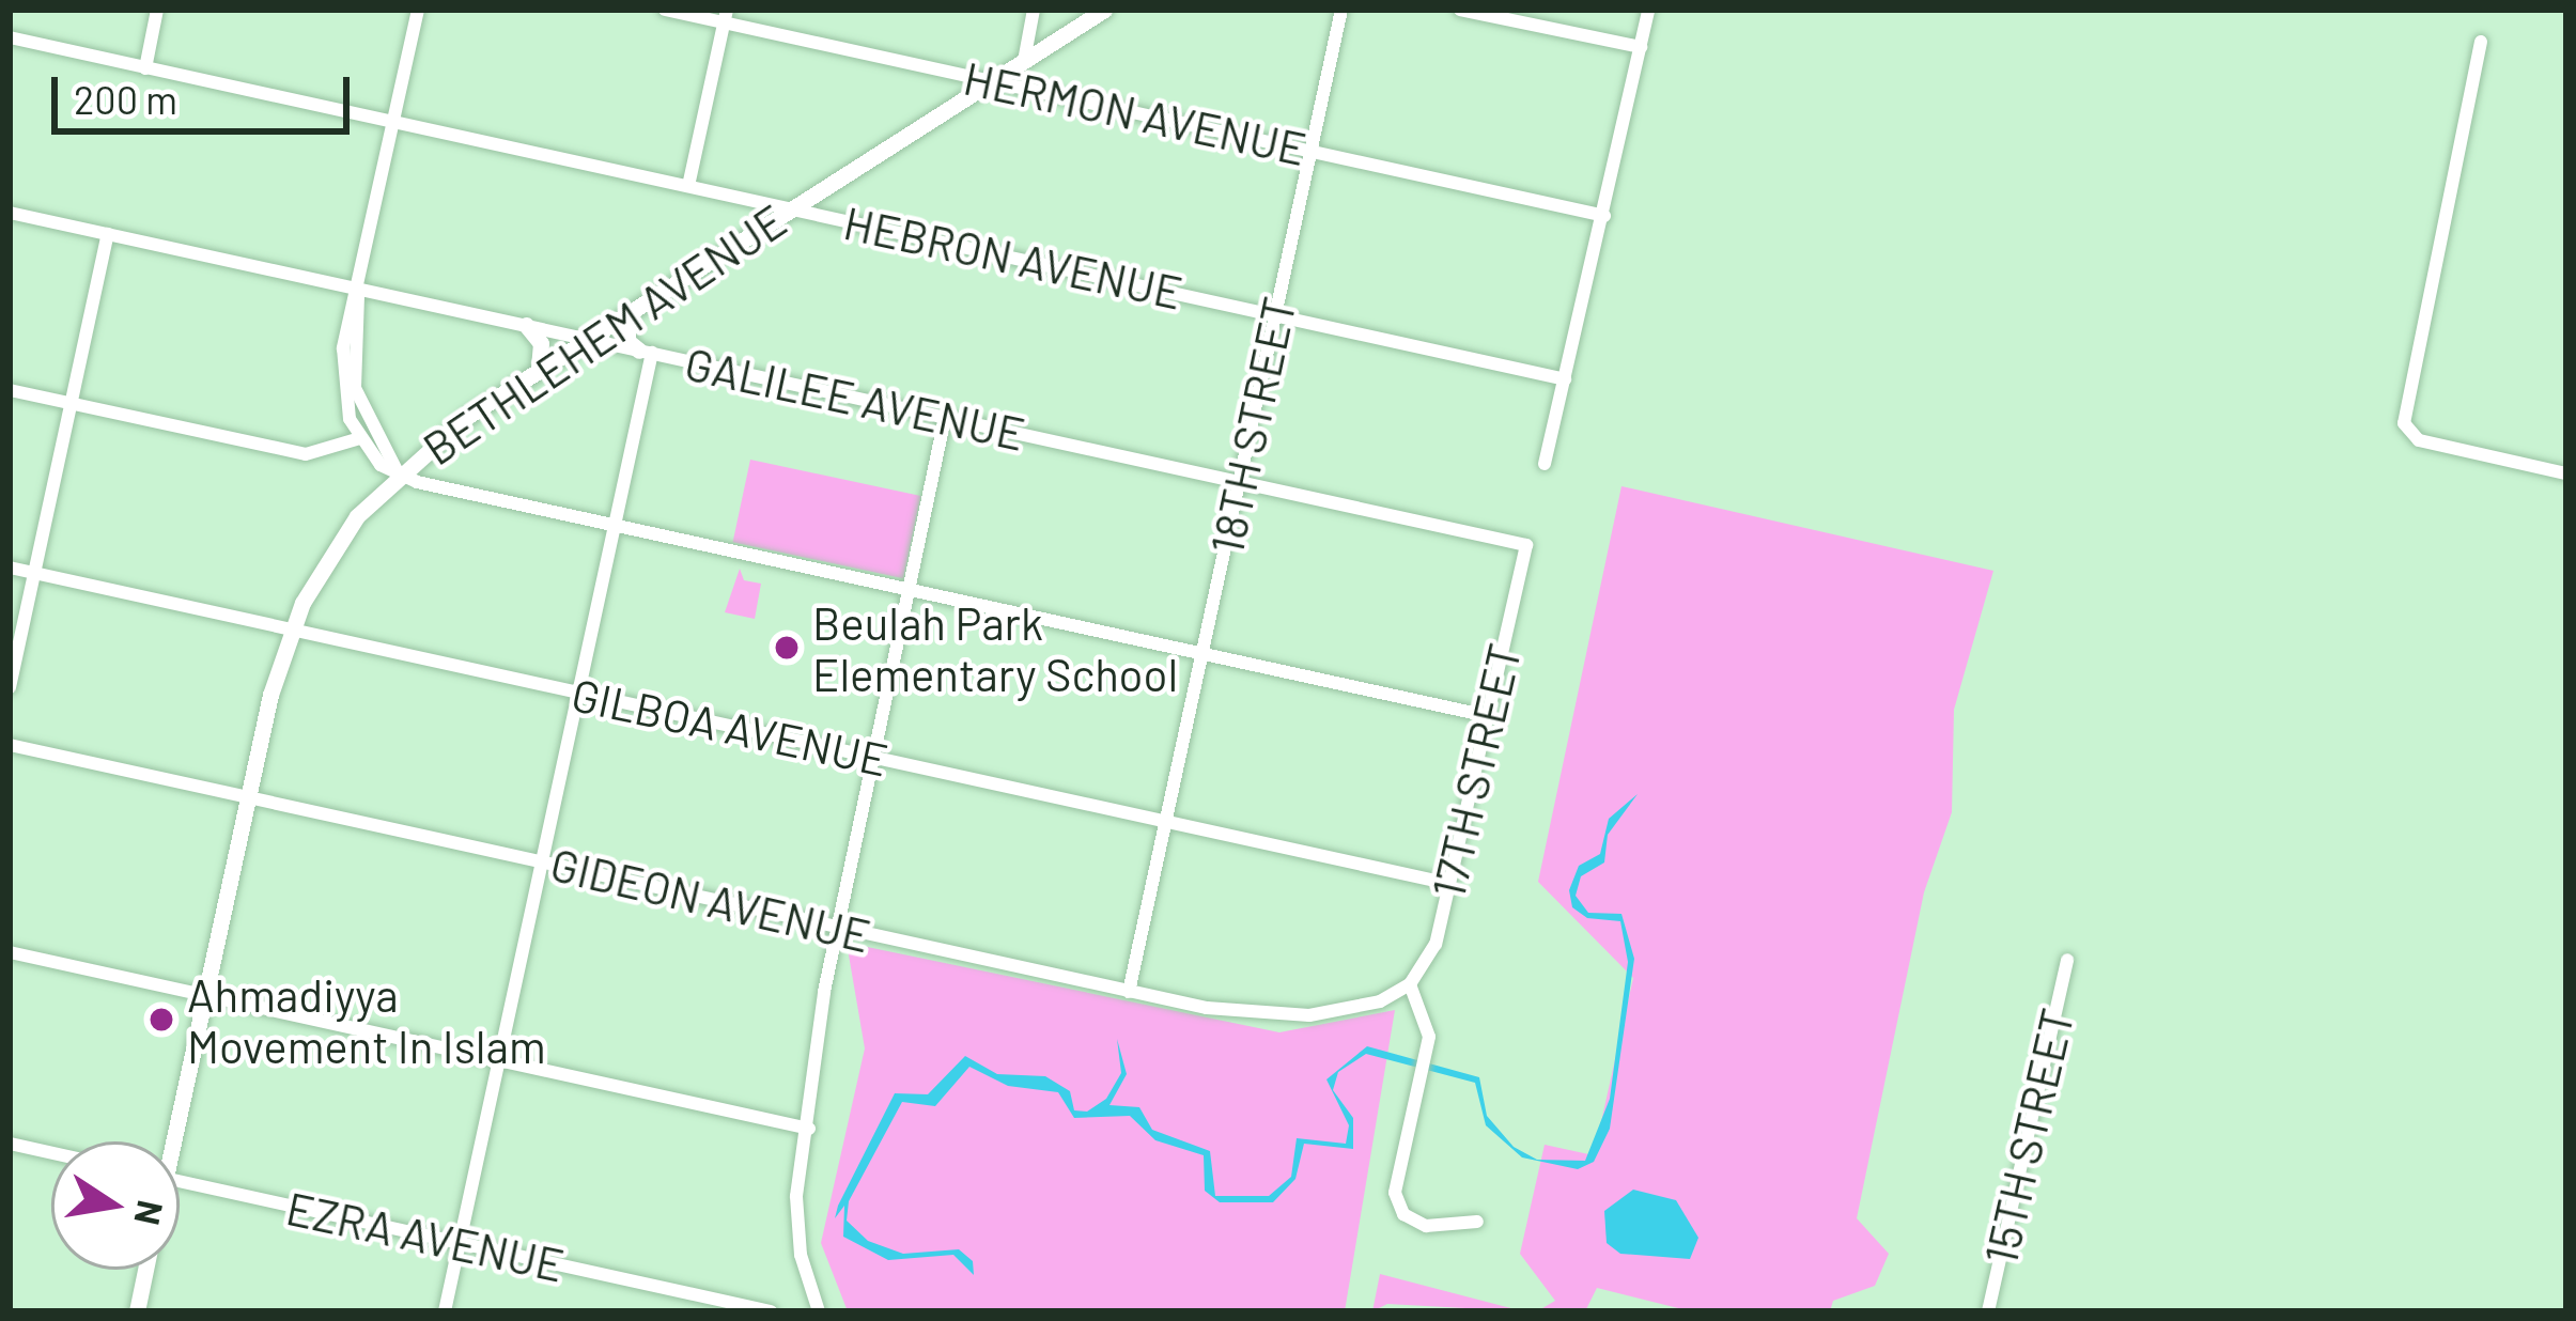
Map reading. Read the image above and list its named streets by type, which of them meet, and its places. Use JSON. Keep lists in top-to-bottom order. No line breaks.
{"streets":{"main road":["BETHLEHEM AVENUE"],"street":["HERMON AVENUE","HEBRON AVENUE","GALILEE AVENUE","18TH STREET","GILBOA AVENUE","17TH STREET","GIDEON AVENUE","15TH STREET","EZRA AVENUE"]},"crossings":[["HERMON AVENUE","BETHLEHEM AVENUE"],["HERMON AVENUE","18TH STREET"],["HEBRON AVENUE","BETHLEHEM AVENUE"],["HEBRON AVENUE","18TH STREET"],["BETHLEHEM AVENUE","GALILEE AVENUE"],["BETHLEHEM AVENUE","GILBOA AVENUE"],["BETHLEHEM AVENUE","GIDEON AVENUE"],["GALILEE AVENUE","18TH STREET"],["GALILEE AVENUE","17TH STREET"],["18TH STREET","GILBOA AVENUE"],["18TH STREET","GIDEON AVENUE"],["GILBOA AVENUE","17TH STREET"],["17TH STREET","GIDEON AVENUE"]],"places":["Beulah Park Elementary School","Ahmadiyya Movement In Islam"],"scale_bar":"200 m","north":"right"}
